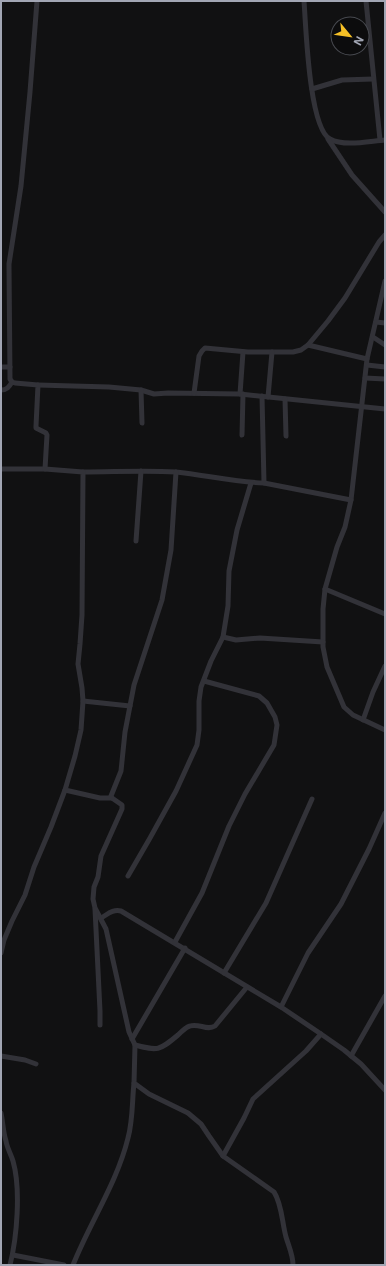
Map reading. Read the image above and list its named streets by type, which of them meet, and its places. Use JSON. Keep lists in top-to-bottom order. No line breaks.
{"north":"bottom right"}
